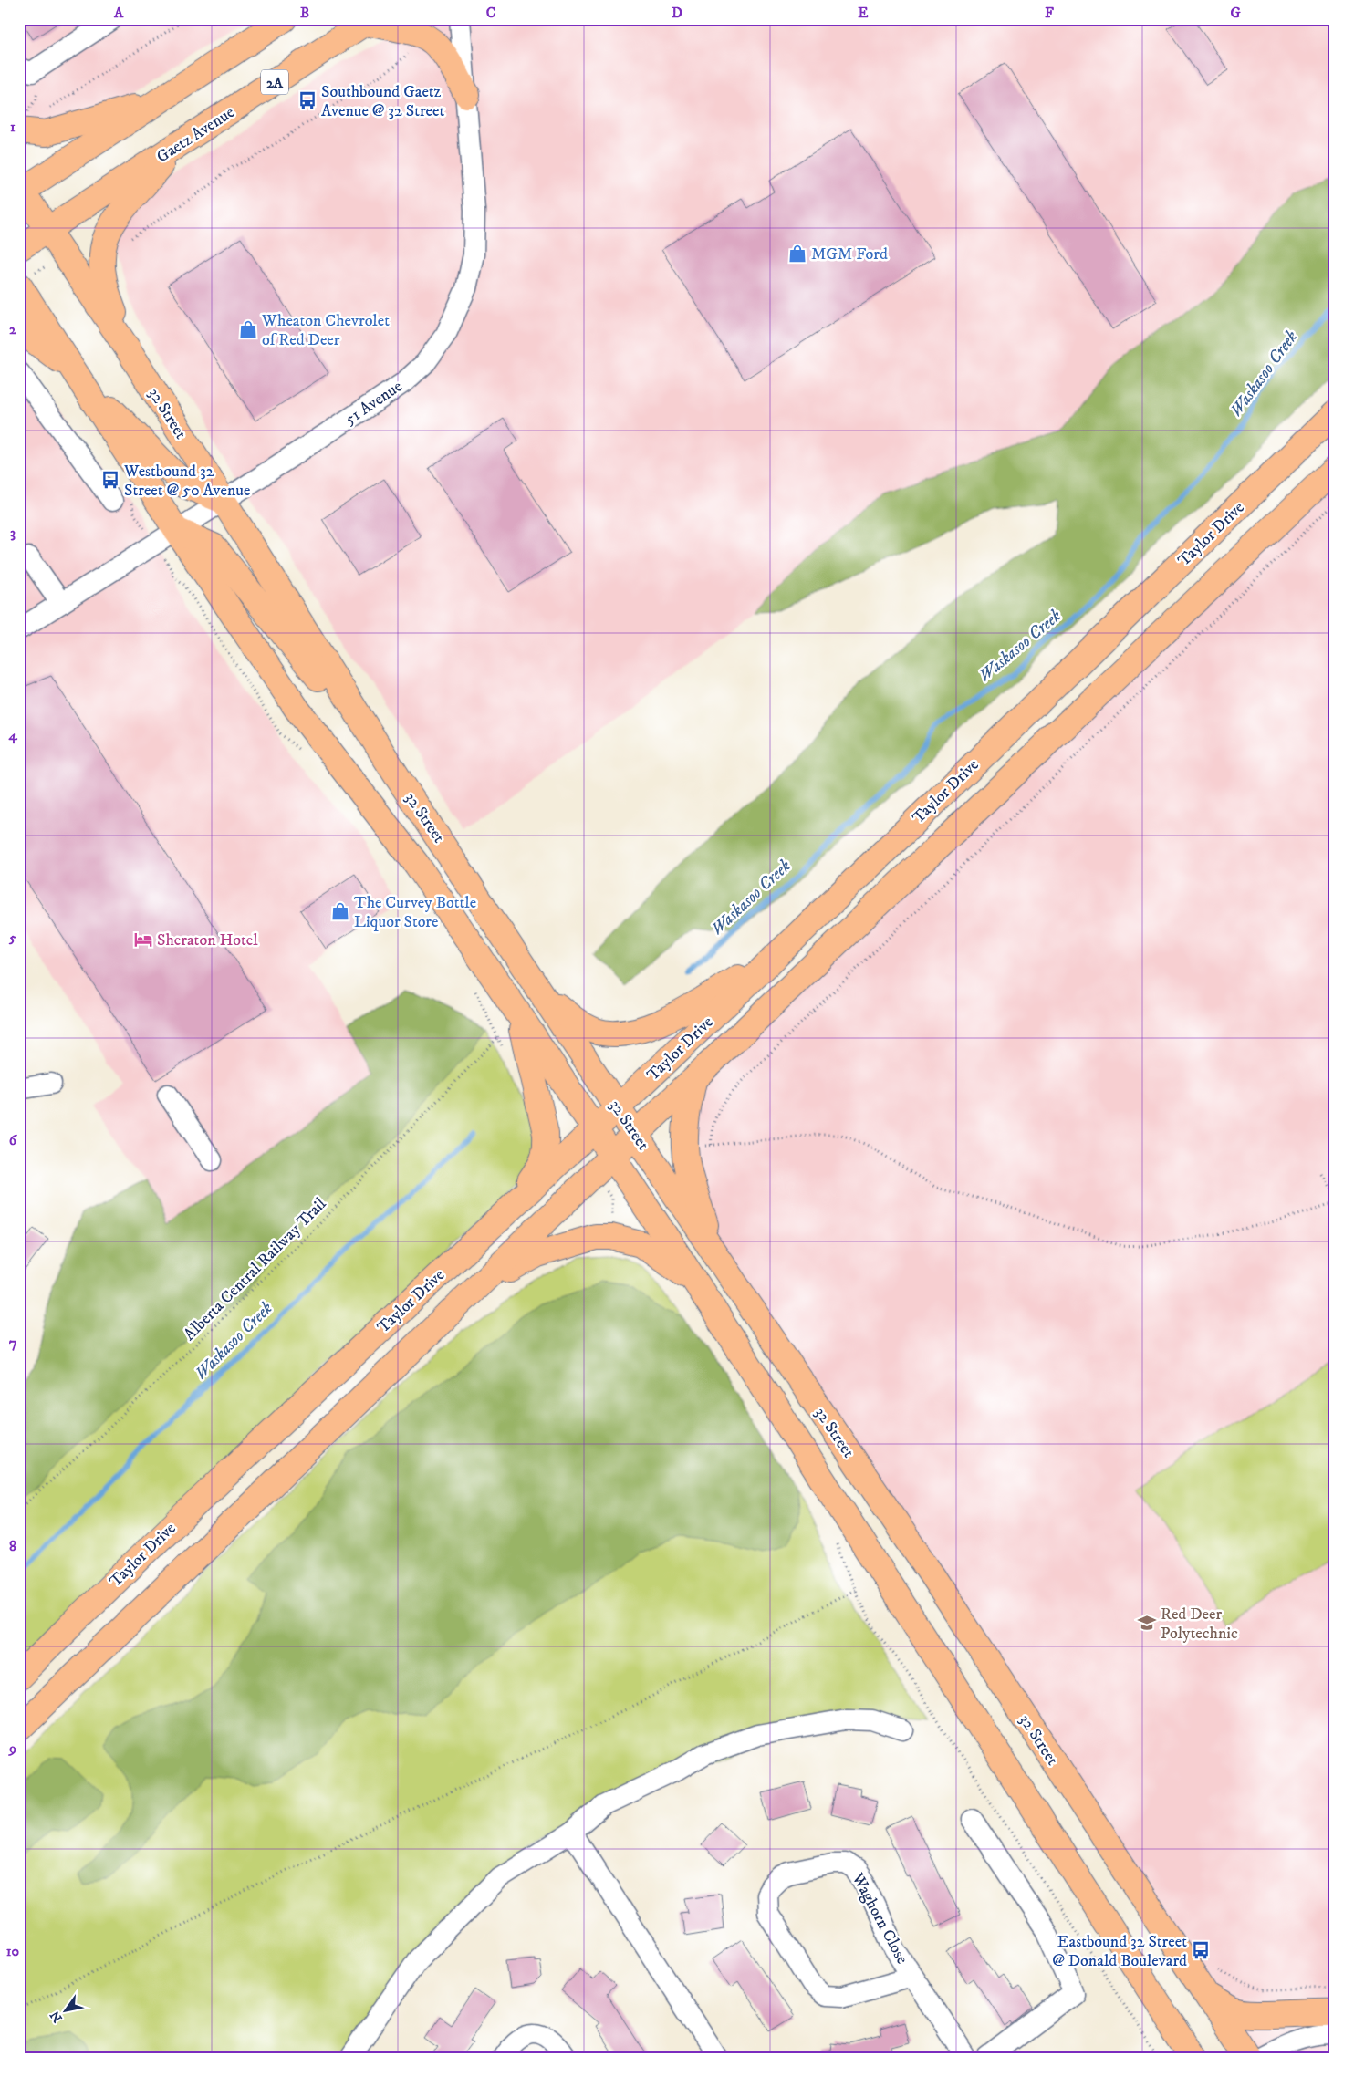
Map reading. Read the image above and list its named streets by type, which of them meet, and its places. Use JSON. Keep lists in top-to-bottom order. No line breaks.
{"streets":{"main road":["2A","Gaetz Avenue","32 Street","Taylor Drive"],"street":["51 Avenue","Waghorn Close"],"path":["Alberta Central Railway Trail"]},"crossings":[["Gaetz Avenue","32 Street"],["51 Avenue","32 Street"],["32 Street","Taylor Drive"]],"water":["Waskasoo Creek"],"places":{"bus stop":["Southbound Gaetz Avenue @ 32 Street","Westbound 32 Street @ 50 Avenue","Eastbound 32 Street @ Donald Boulevard"],"shop":["MGM Ford","Wheaton Chevrolet of Red Deer","The Curvey Bottle Liquor Store"],"hotel":["Sheraton Hotel"],"school or university":["Red Deer Polytechnic"]},"north":"bottom left","grid":{"columns":["A","B","C","D","E","F","G"],"rows":["1","2","3","4","5","6","7","8","9","10"]}}
